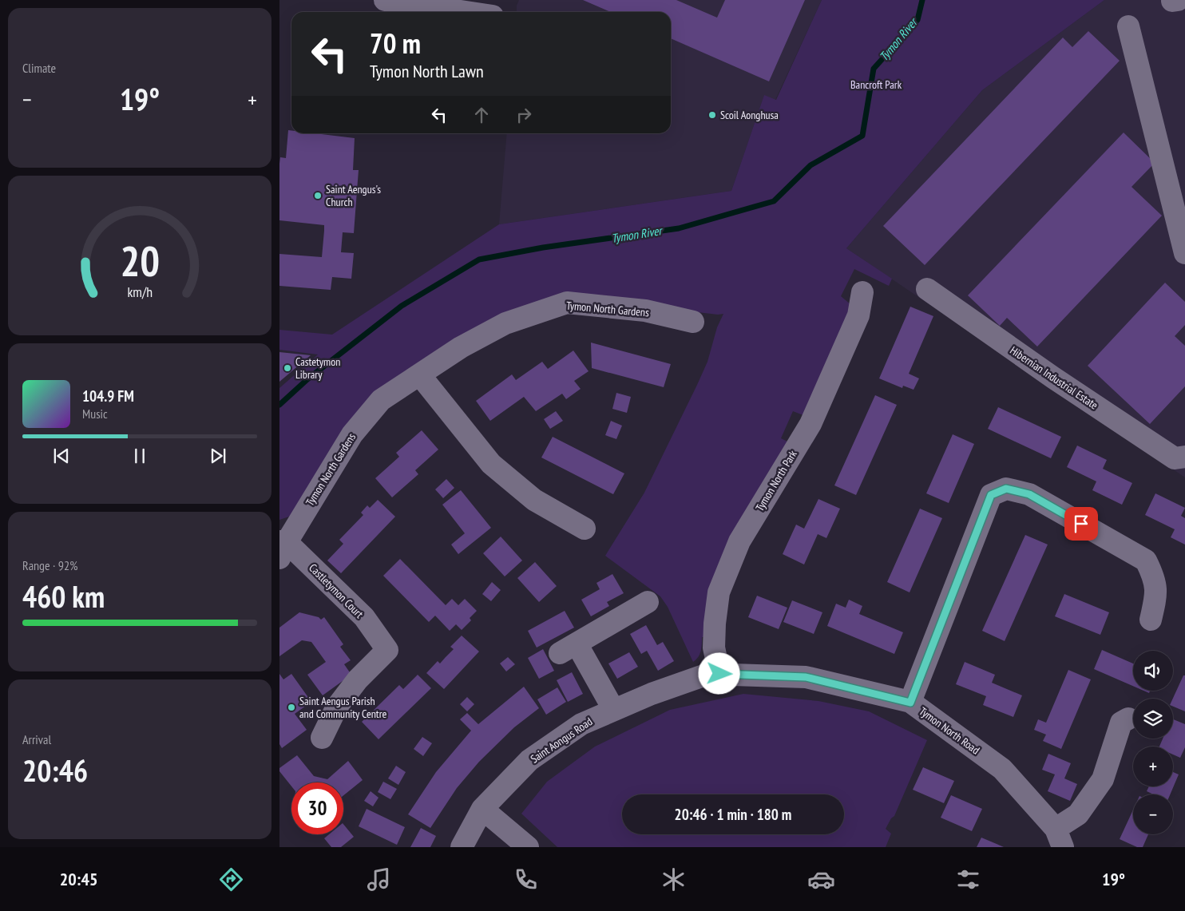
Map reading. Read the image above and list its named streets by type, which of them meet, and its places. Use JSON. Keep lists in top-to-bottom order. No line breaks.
{"streets":{"street":["Tymon North Gardens","Hibernian Industrial Estate","Tymon North Park","Castletymon Court","Tymon North Road","Saint Aongus Road"]},"crossings":[["Tymon North Gardens","Castletymon Court"],["Tymon North Park","Tymon North Road"],["Tymon North Park","Saint Aongus Road"],["Tymon North Road","Saint Aongus Road"]],"water":["Tymon River"],"parks":["Bancroft Park"],"places":["Scoil Aonghusa","Saint Aengus's Church","Castetymon Library","Saint Aengus Parish and Community Centre"],"page":{"tile":["Climate",["Range · 92%","460 km"],["Arrival","20:46"]],"turn":["70 m","Tymon North Lawn"],"heat":["−","19°","+"],"song":["104.9 FM","Music"],"map_buttons":["+","−"],"limit":"30","trip":"20:46 · 1 min · 180 m","tabs":["20:45","19°"],"gauge":["20","km/h"]}}
